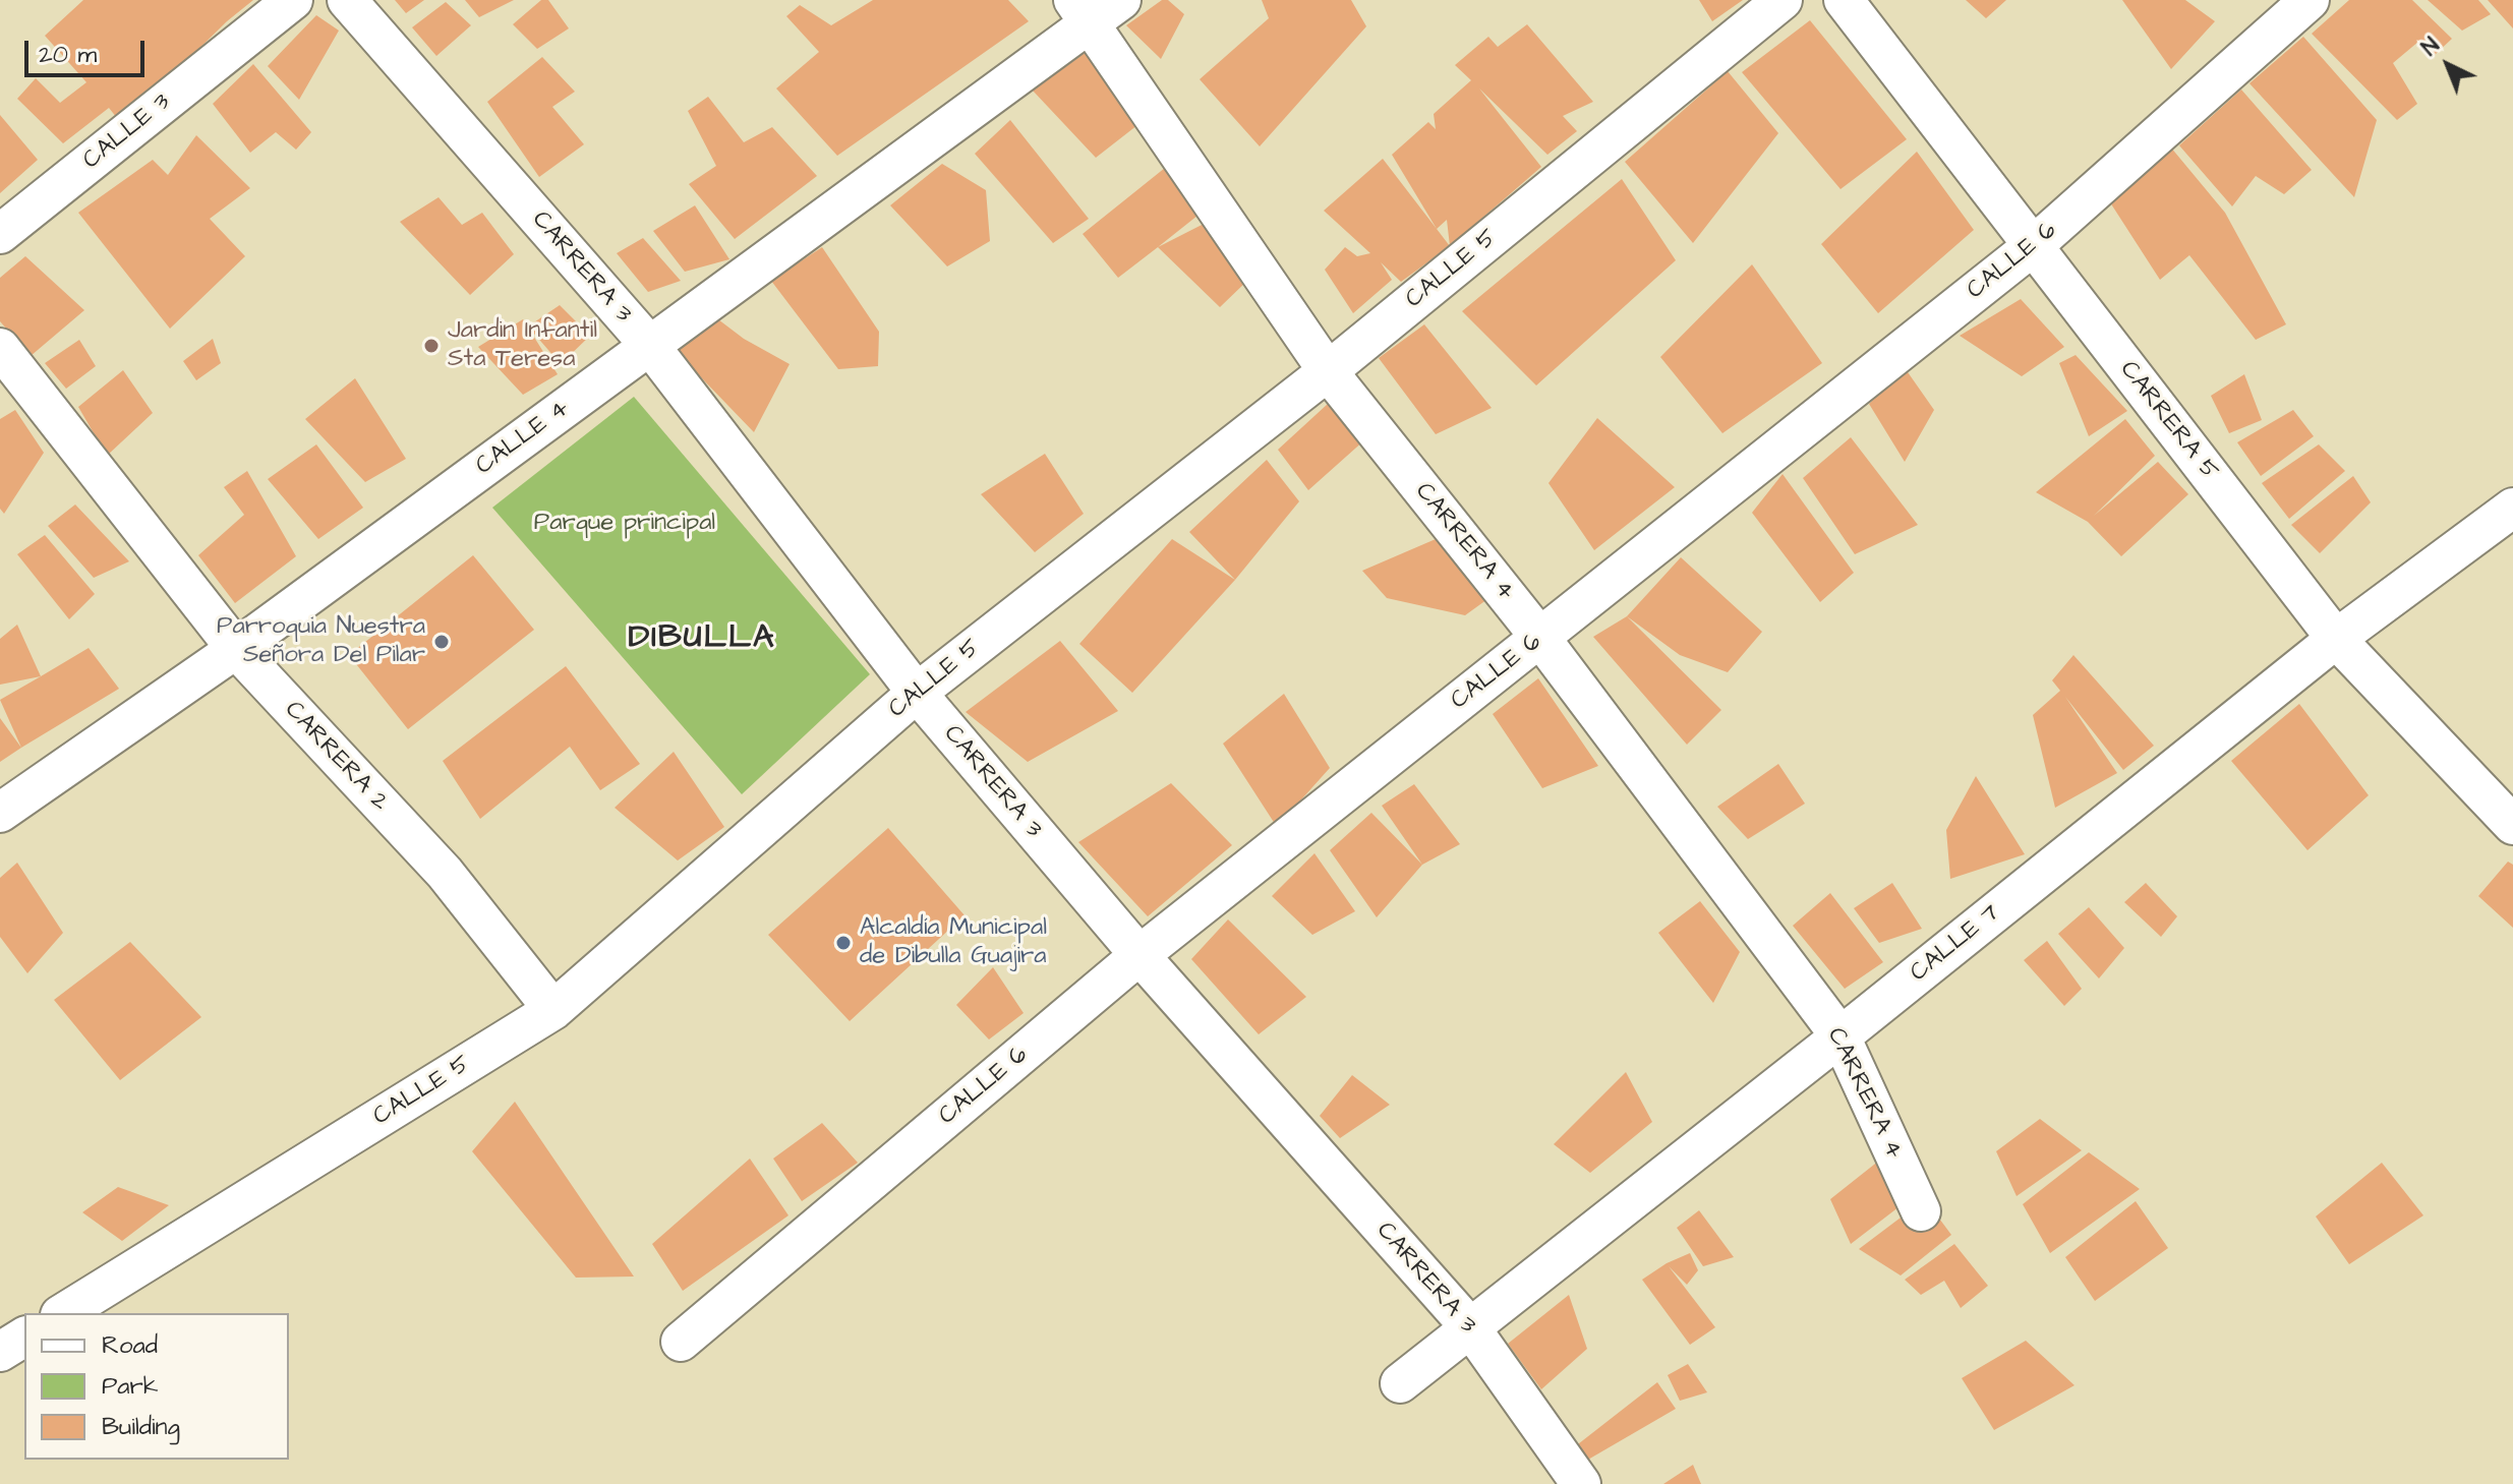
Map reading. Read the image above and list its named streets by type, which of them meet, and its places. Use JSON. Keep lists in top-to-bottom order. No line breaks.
{"streets":{"street":["CALLE 3","CALLE 6","CARRERA 3","CALLE 5","CARRERA 5","CALLE 4","CARRERA 4","CARRERA 2","CALLE 7"]},"crossings":[["CALLE 6","CARRERA 3"],["CALLE 6","CARRERA 5"],["CALLE 6","CARRERA 4"],["CARRERA 3","CALLE 5"],["CARRERA 3","CALLE 4"],["CARRERA 3","CALLE 7"],["CALLE 5","CARRERA 4"],["CALLE 5","CARRERA 2"],["CARRERA 5","CALLE 7"],["CALLE 4","CARRERA 4"],["CALLE 4","CARRERA 2"],["CARRERA 4","CALLE 7"]],"districts":["DIBULLA"],"parks":["Parque principal"],"places":["Jardin Infantil Sta Teresa","Parroquia Nuestra Señora Del Pilar","Alcaldía Municipal de Dibulla Guajira"],"legend":["Road","Park","Building"],"scale_bar":"20 m","north":"top left"}
